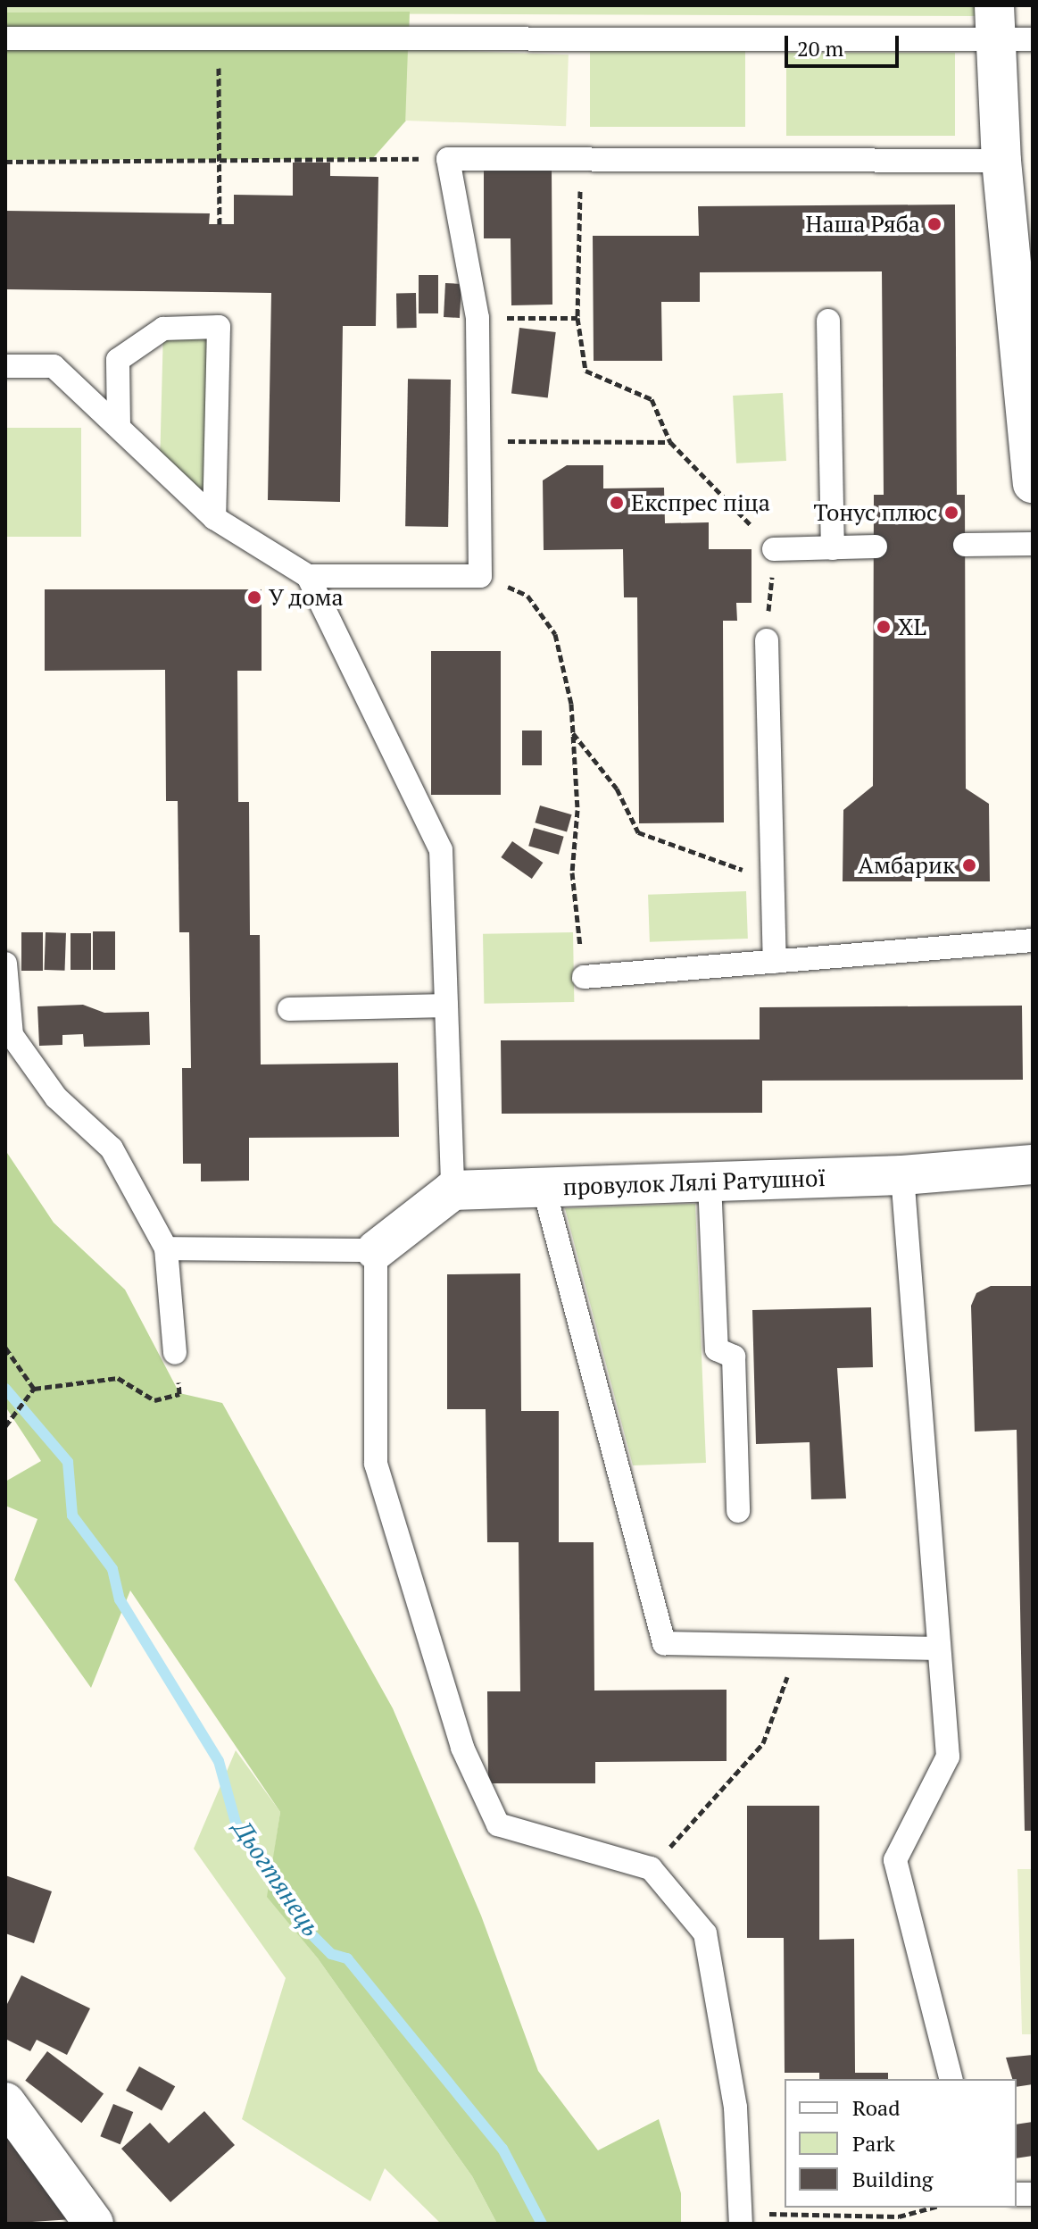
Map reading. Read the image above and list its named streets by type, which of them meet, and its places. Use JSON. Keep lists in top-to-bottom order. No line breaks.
{"streets":{"street":["провулок Лялі Ратушної"]},"water":["Дьогтянець"],"places":["Наша Ряба","Експрес піца","Тонус плюс","У дома","XL","Амбарик"],"legend":["Road","Park","Building"],"scale_bar":"20 m"}
